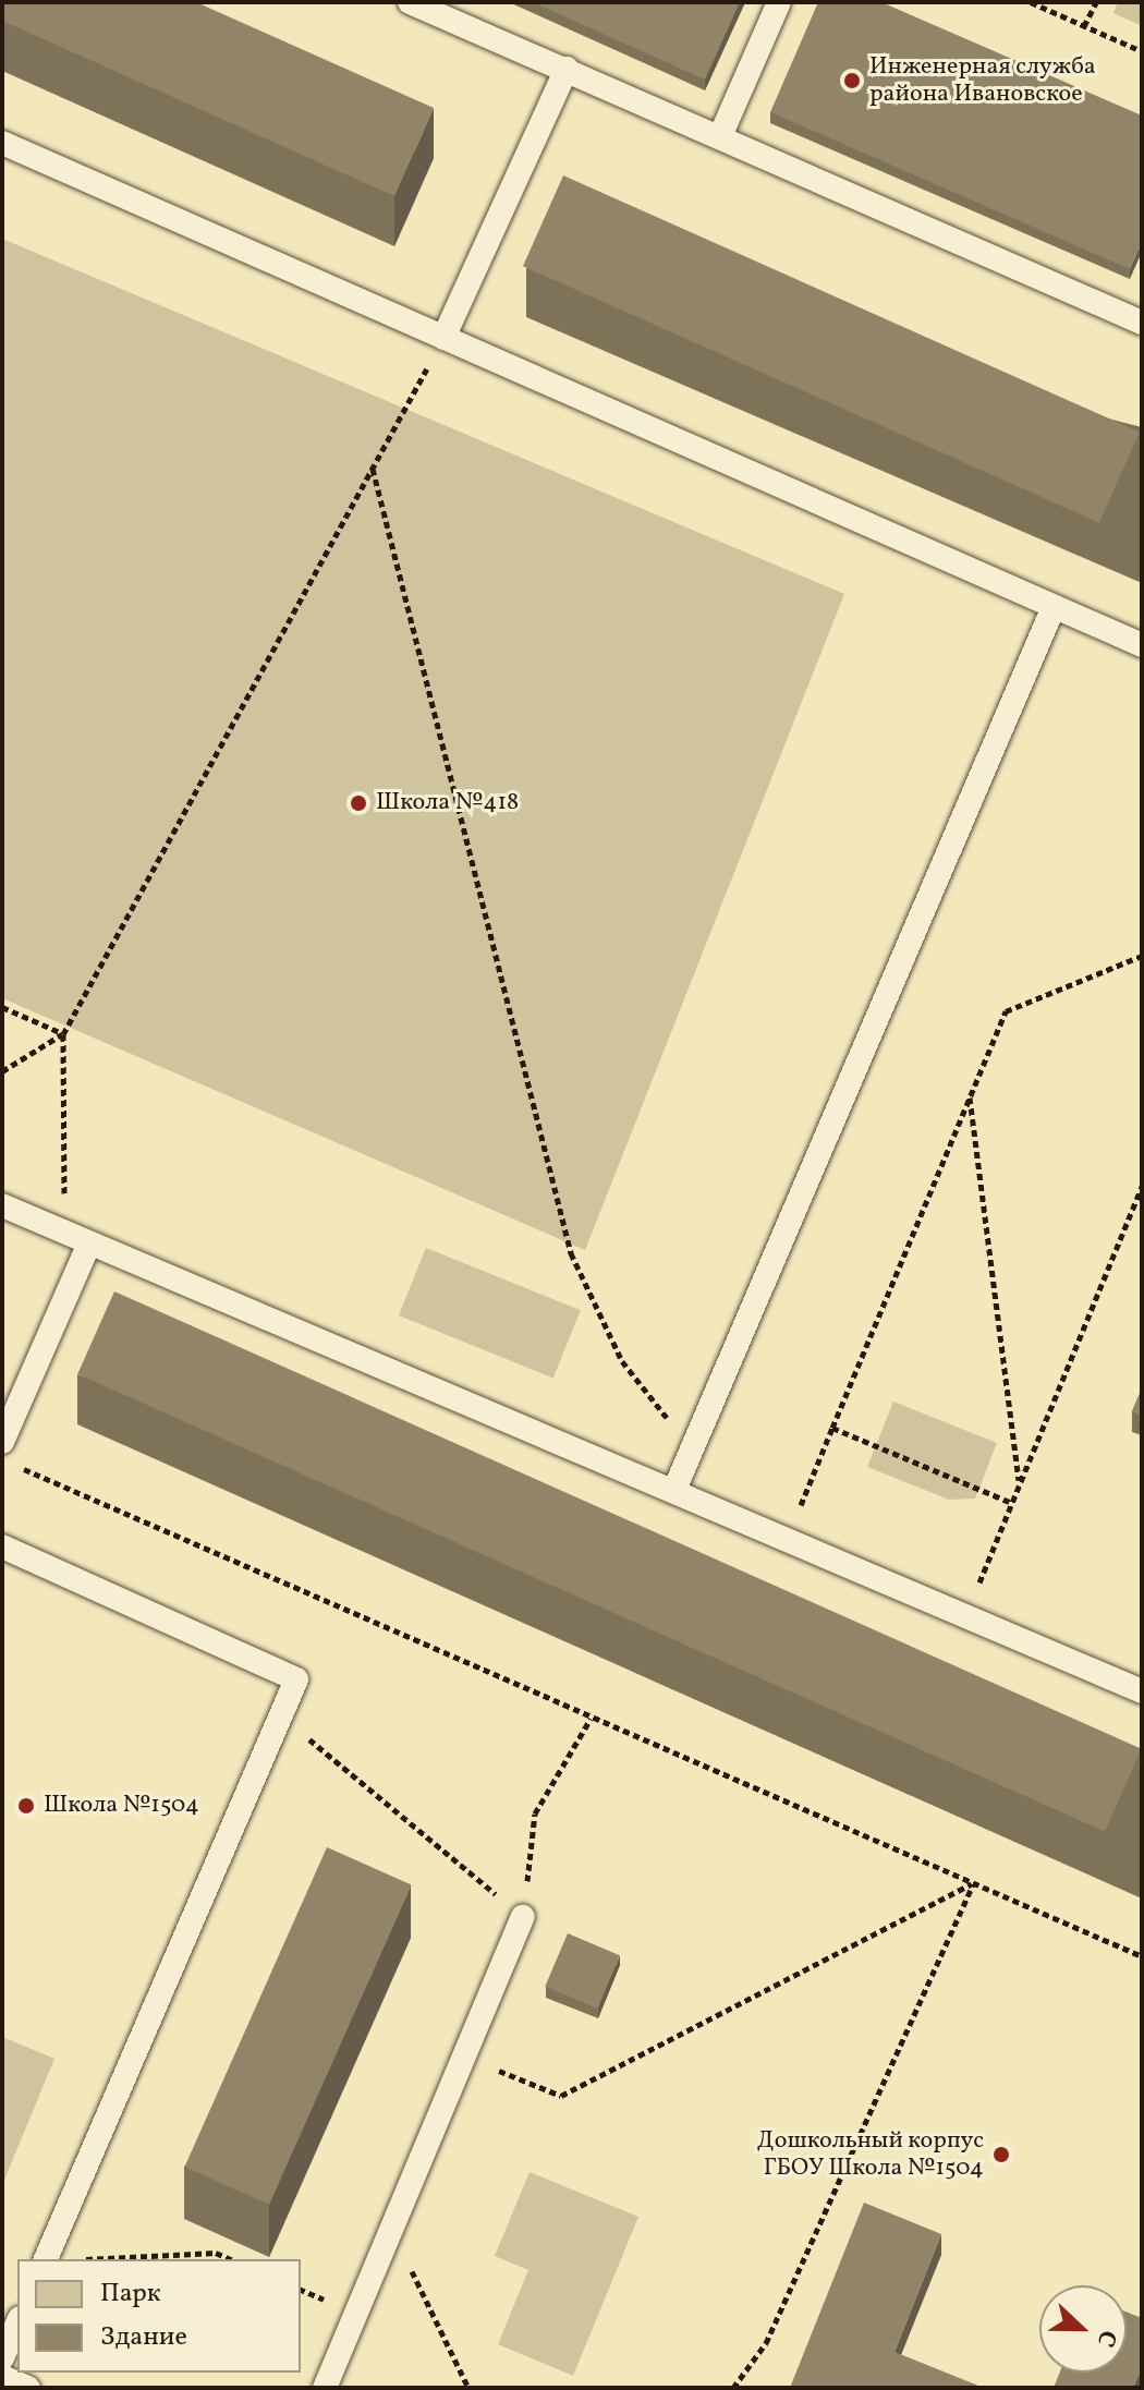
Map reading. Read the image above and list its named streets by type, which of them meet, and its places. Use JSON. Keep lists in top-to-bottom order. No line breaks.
{"places":["Инженерная служба района Ивановское","Школа №418","Школа №1504","Дошкольный корпус ГБОУ Школа №1504"],"legend":["Парк","Здание"],"north":"right"}
